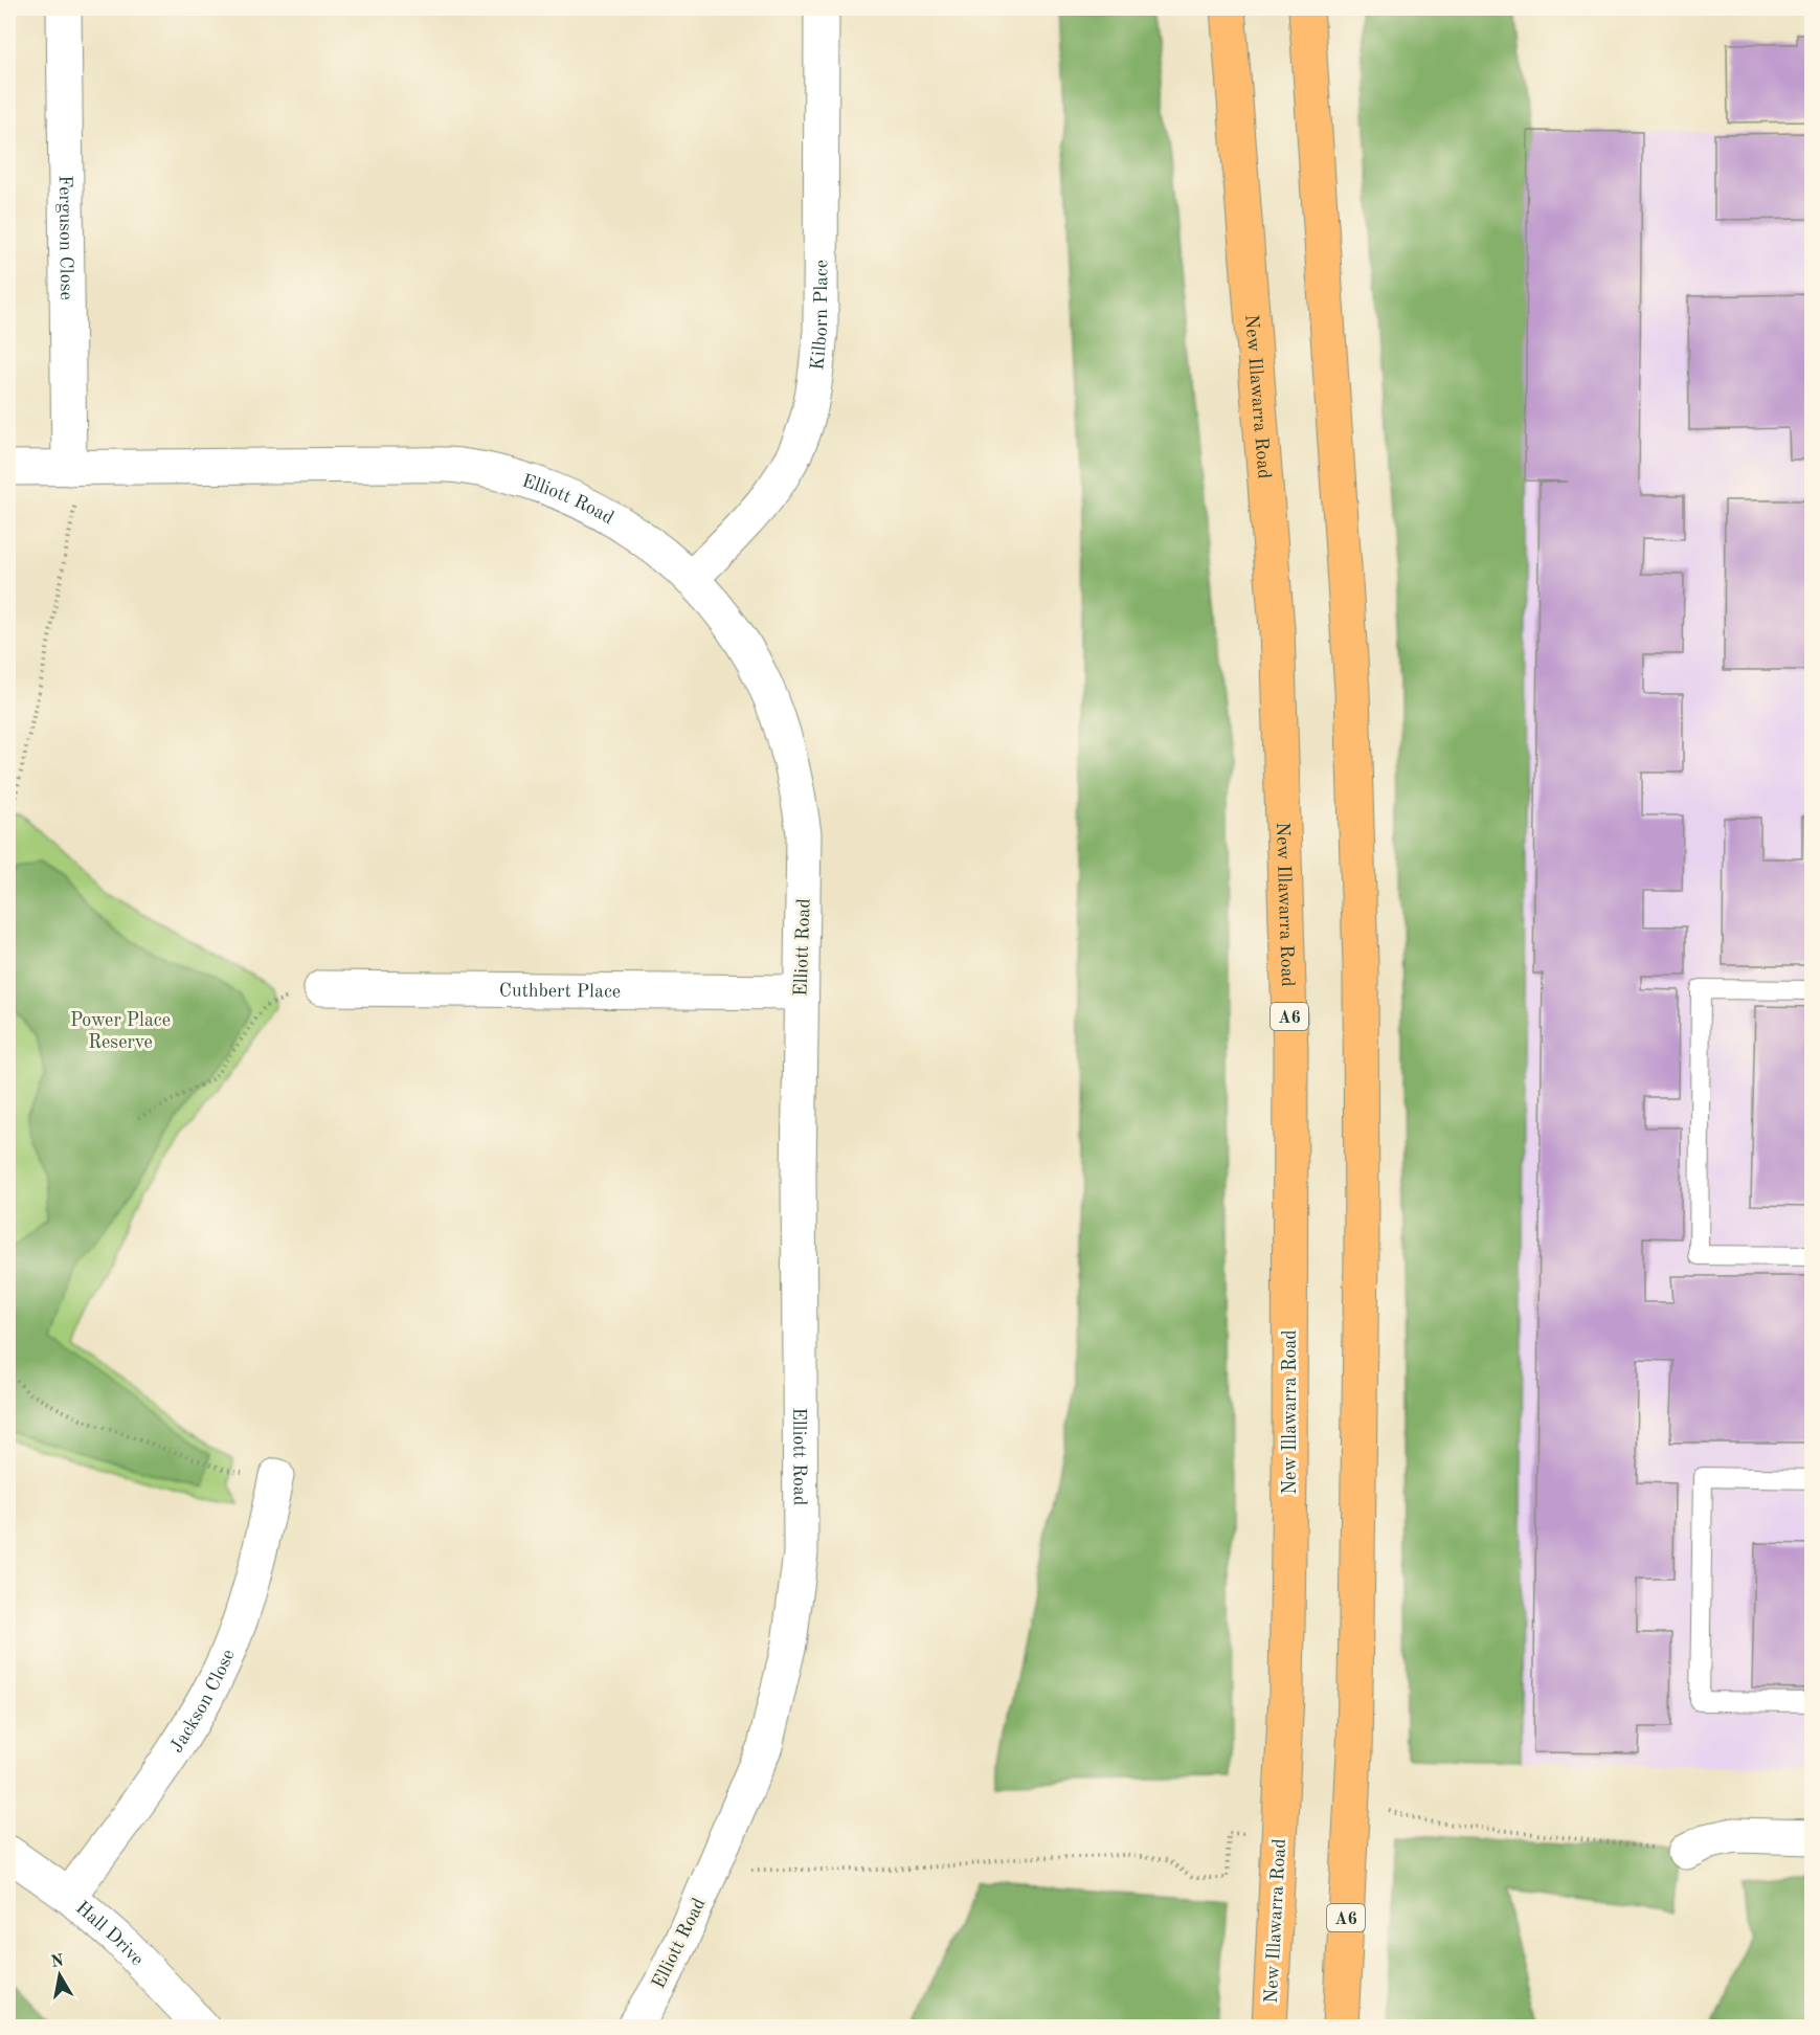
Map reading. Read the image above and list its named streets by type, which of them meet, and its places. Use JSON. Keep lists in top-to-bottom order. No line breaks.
{"streets":{"highway":["New Illawarra Road","A6"],"street":["Ferguson Close","Kilborn Place","Elliott Road","Cuthbert Place","Jackson Close","Hall Drive"]},"crossings":[["Ferguson Close","Elliott Road"],["Kilborn Place","Elliott Road"],["Elliott Road","Cuthbert Place"],["Jackson Close","Hall Drive"]],"parks":["Power Place Reserve"],"north":"top"}
